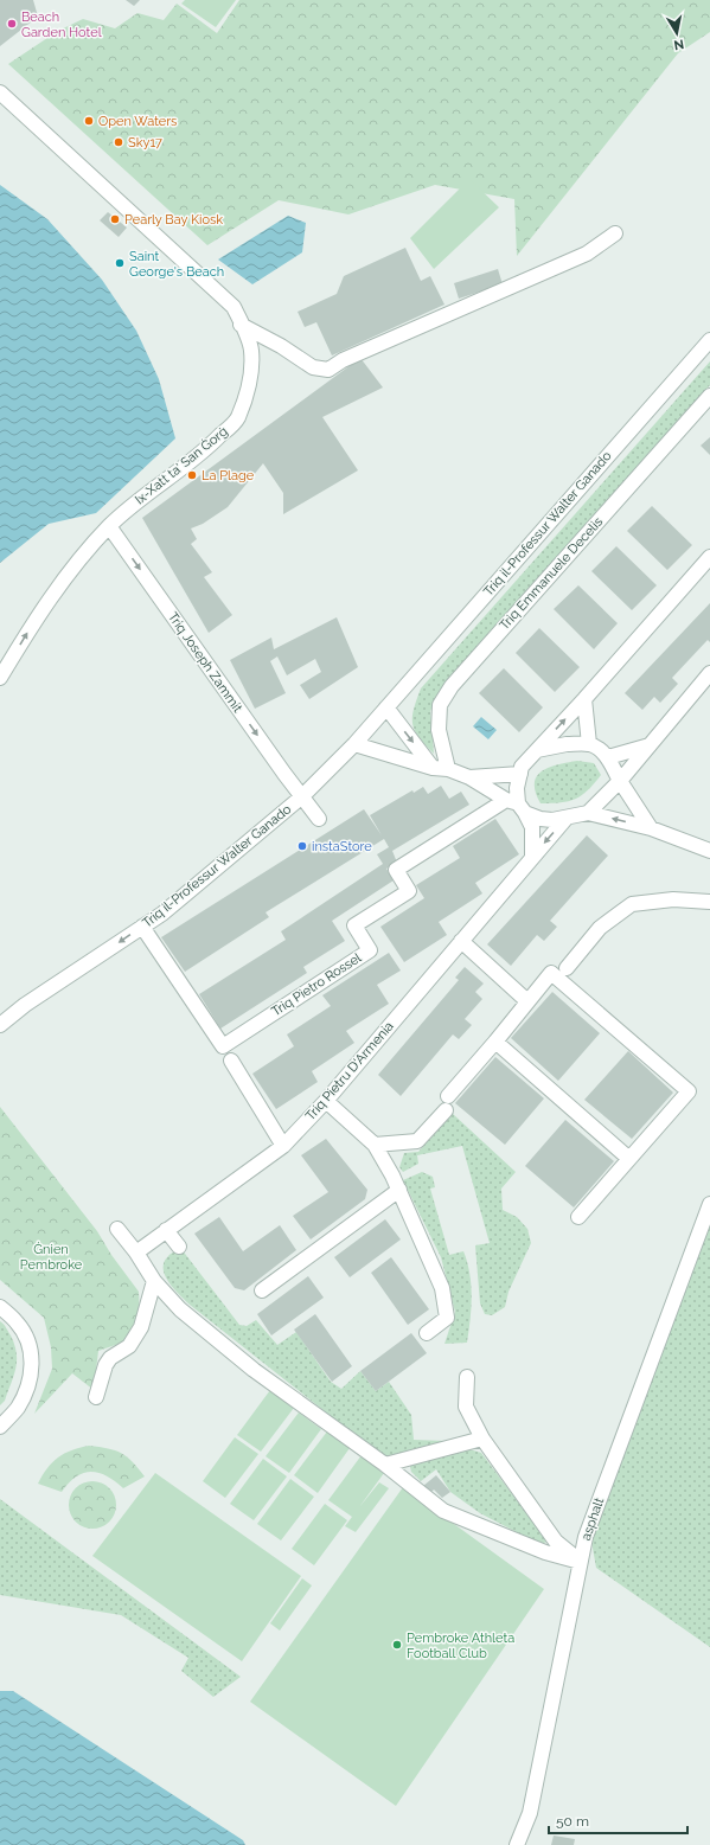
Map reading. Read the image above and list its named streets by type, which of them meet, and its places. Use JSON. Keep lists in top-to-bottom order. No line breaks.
{"streets":{"street":["Ix-Xatt ta' San Ġorġ","Triq il-Professur Walter Ganado","Triq Emmanuele Decelis","Triq Joseph Zammit","Triq Pietro Rossel","Triq Pietru D'Armenia","asphalt"]},"crossings":[["Ix-Xatt ta' San Ġorġ","Triq Joseph Zammit"],["Triq il-Professur Walter Ganado","Triq Joseph Zammit"],["Triq il-Professur Walter Ganado","Triq Pietro Rossel"],["Triq Pietro Rossel","Triq Pietru D'Armenia"]],"one_way":["Triq Joseph Zammit"],"parks":["Ġnien Pembroke"],"places":["Beach Garden Hotel","Open Waters","Sky17","Pearly Bay Kiosk","Saint George's Beach","La Plage","instaStore","Pembroke Athleta Football Club"],"scale_bar":"50 m","north":"bottom"}
